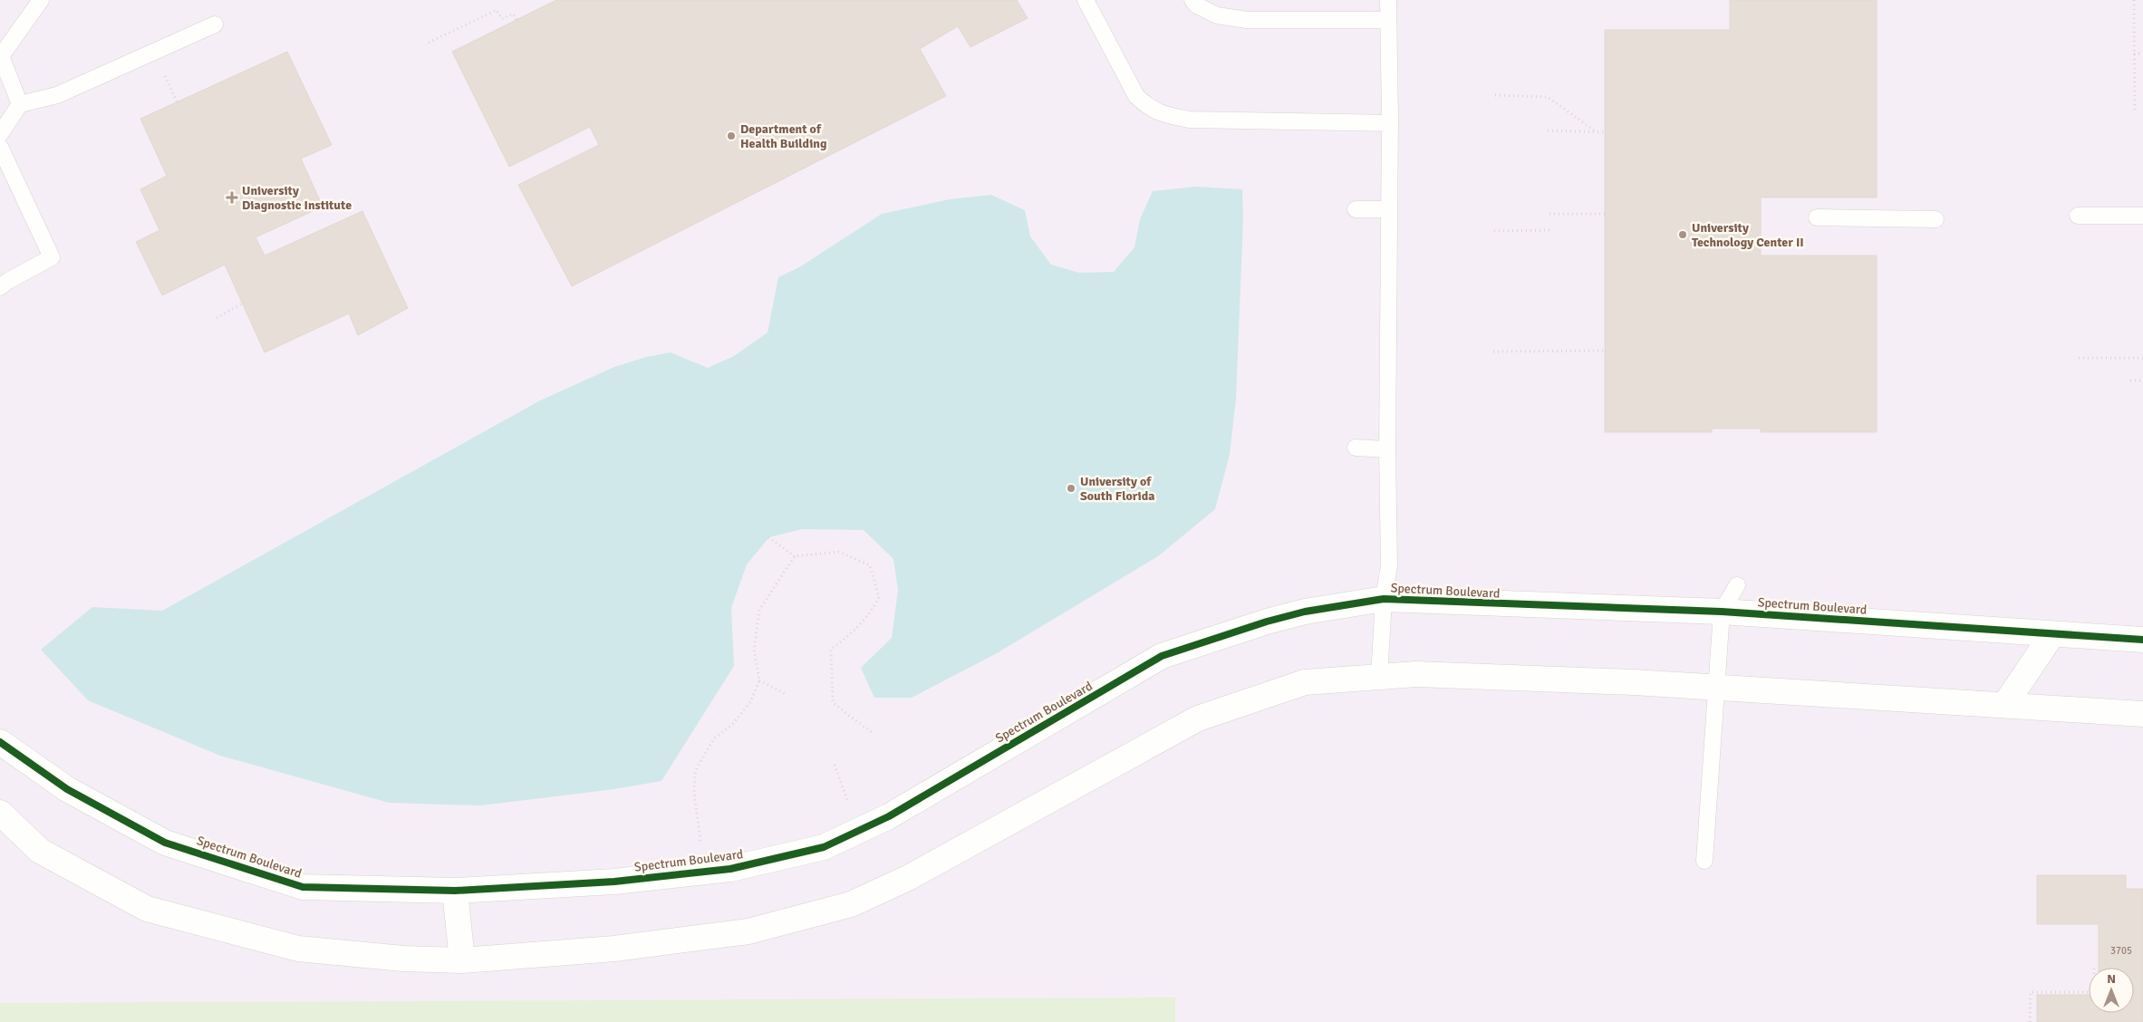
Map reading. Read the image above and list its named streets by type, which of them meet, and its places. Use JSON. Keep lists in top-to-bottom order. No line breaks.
{"streets":{"street":["Spectrum Boulevard"]},"places":{"other":["Department of Health Building","University Technology Center II","University of South Florida"],"health":["University Diagnostic Institute"]},"house_numbers":["3705"],"north":"top"}
